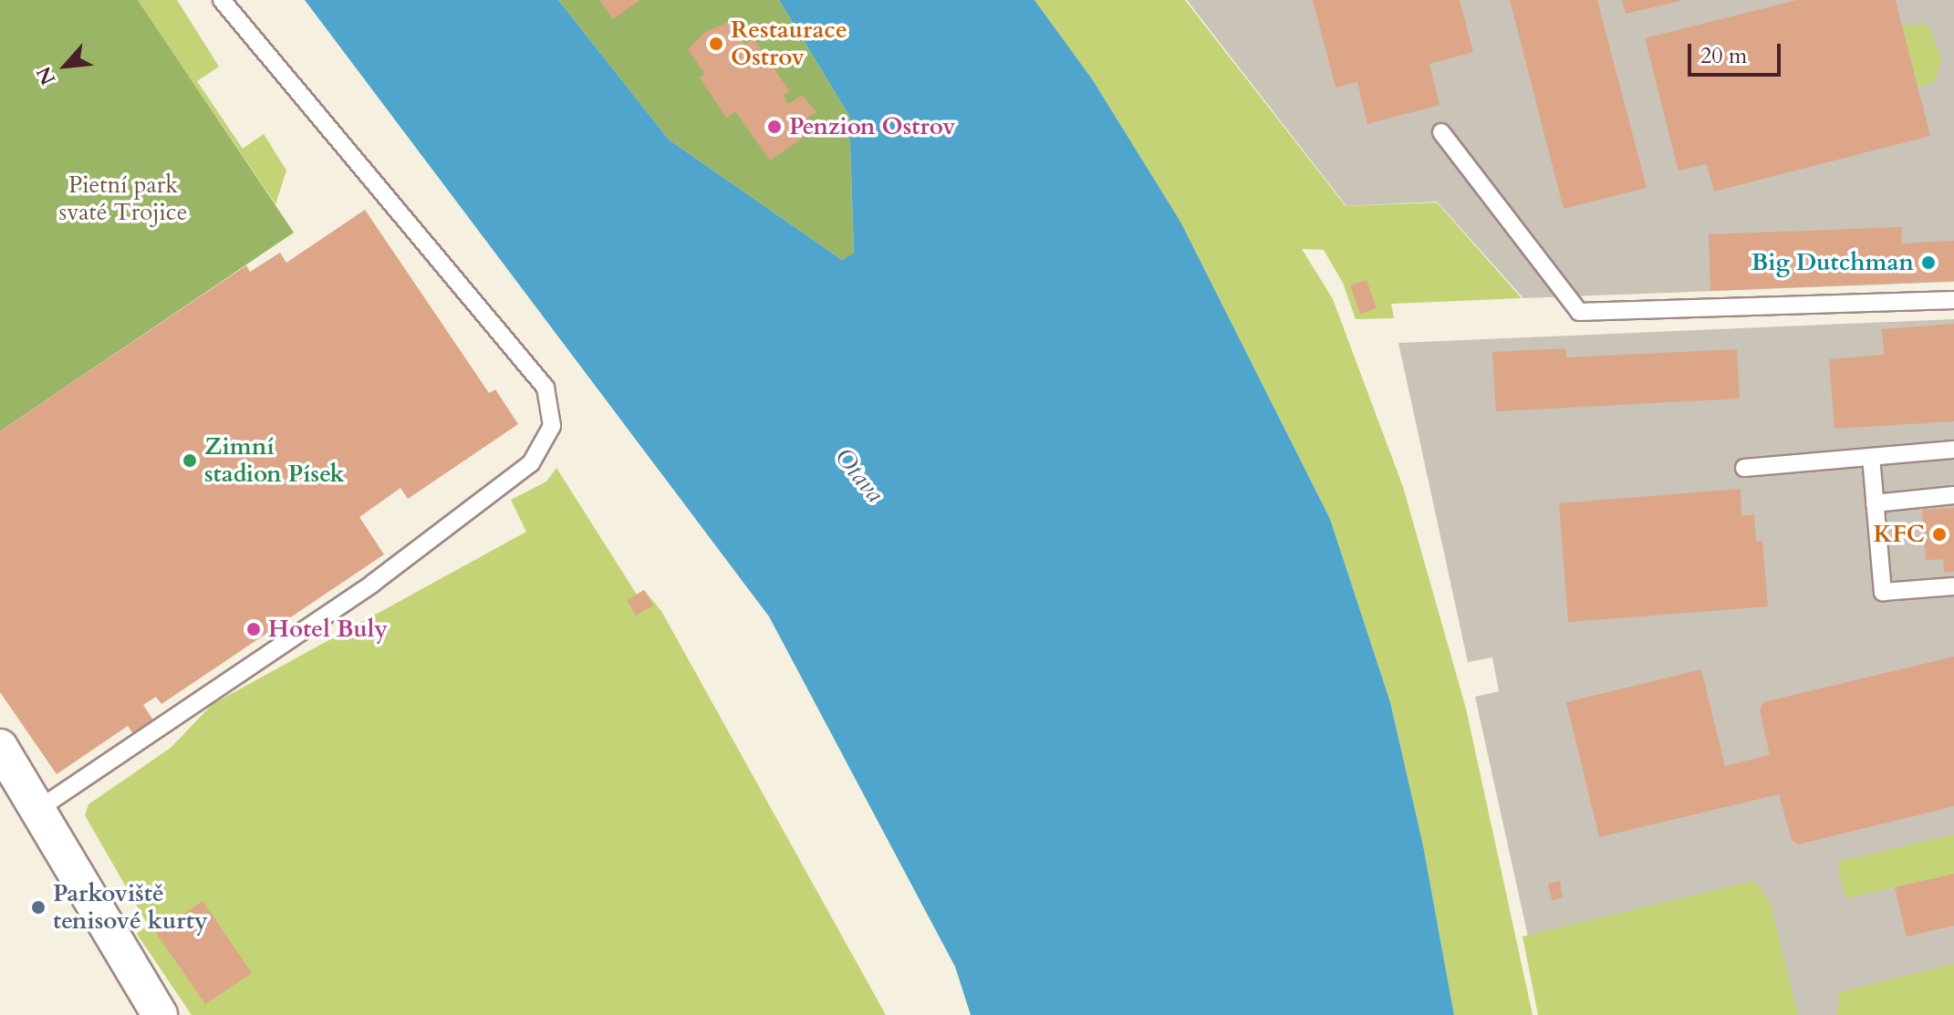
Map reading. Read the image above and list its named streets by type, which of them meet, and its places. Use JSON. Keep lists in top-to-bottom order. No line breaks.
{"water":["Otava"],"parks":["Pietní park svaté Trojice"],"places":["Restaurace Ostrov","Penzion Ostrov","Big Dutchman","Zimní stadion Písek","KFC","Hotel Buly","Parkoviště tenisové kurty"],"scale_bar":"20 m","north":"bottom left"}
